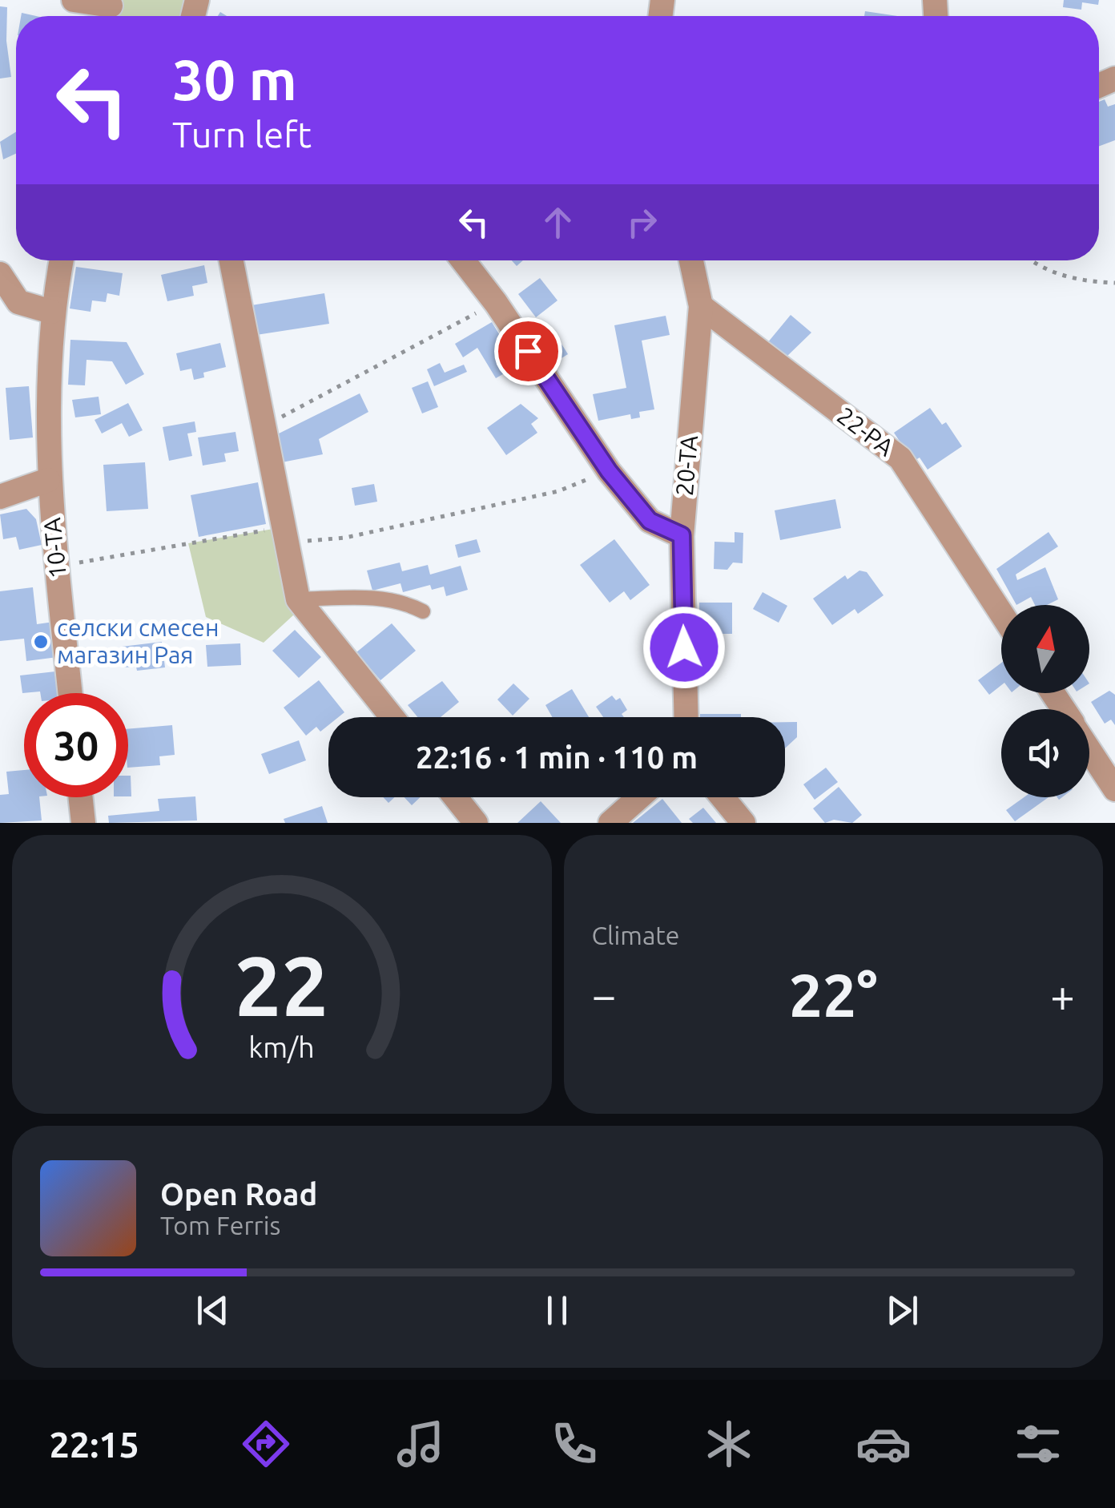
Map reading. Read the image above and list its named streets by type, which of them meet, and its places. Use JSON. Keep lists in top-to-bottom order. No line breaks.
{"streets":{"street":["22-РА","20-ТА","10-ТА"]},"crossings":[["22-РА","20-ТА"]],"places":["селски смесен магазин Рая"],"north":"top","page":{"turn":["30 m","Turn left"],"limit":"30","trip":"22:16 · 1 min · 110 m","tile":"Climate","heat":["−","22°","+"],"song":["Open Road","Tom Ferris"],"tabs":"22:15","gauge":["22","km/h"]}}
